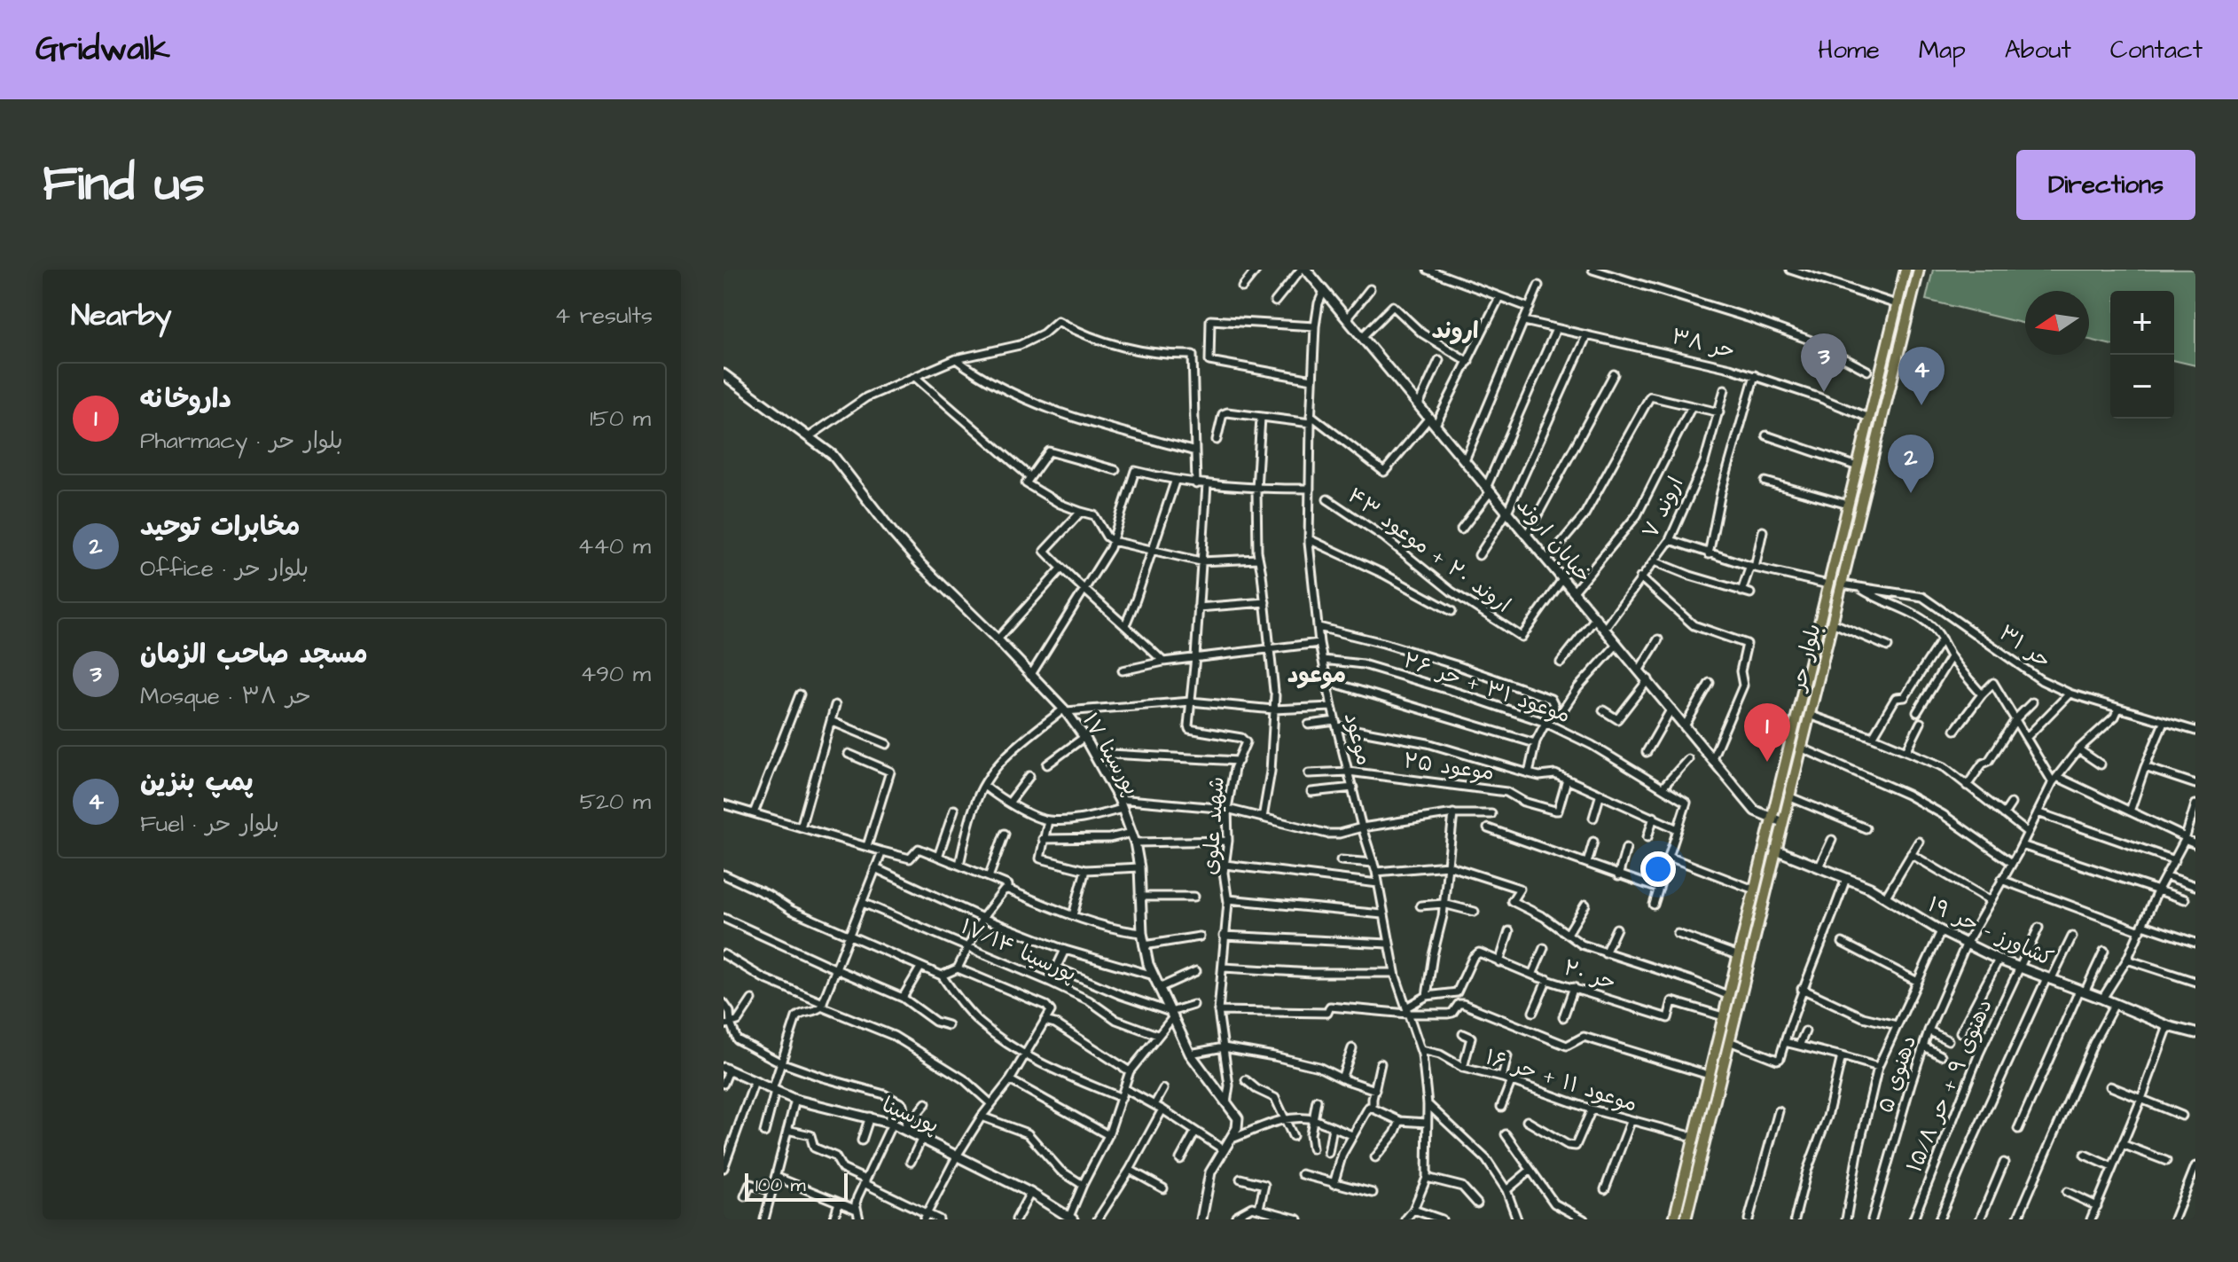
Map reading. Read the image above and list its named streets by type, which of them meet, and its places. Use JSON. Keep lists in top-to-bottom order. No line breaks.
{"streets":{"main road":["بلوار حر"],"street":["حر ۳۸","اروند ۷","خیابان اروند","اروند ۲۰ + موعود ۴۳","حر ۳۱","موعود ۳۱ + حر ۲۶","موعود","پورسینا ۱۷","موعود ۲۵","شهید علوی","کشاورز - حر ۱۹","پورسینا ۱۷/۱۴","حر ۲۰","دهنوی ۵","موعود ۱۱ + حر ۱۶","دهنوی ۹ + حر ۱۵/۸","پورسینا"]},"crossings":[["حر ۳۸","بلوار حر"],["اروند ۷","خیابان اروند"],["خیابان اروند","اروند ۲۰ + موعود ۴۳"],["خیابان اروند","بلوار حر"],["خیابان اروند","موعود"],["حر ۳۱","بلوار حر"],["حر ۳۱","دهنوی ۵"],["بلوار حر","کشاورز - حر ۱۹"],["بلوار حر","حر ۲۰"],["بلوار حر","موعود ۱۱ + حر ۱۶"],["موعود ۳۱ + حر ۲۶","موعود"],["موعود","موعود ۲۵"],["موعود","موعود ۱۱ + حر ۱۶"],["پورسینا ۱۷","شهید علوی"],["کشاورز - حر ۱۹","دهنوی ۵"],["کشاورز - حر ۱۹","دهنوی ۹ + حر ۱۵/۸"]],"districts":["اروند","موعود"],"scale_bar":"100 m","north":"left","page":{"header":"Gridwalk","nav":["Home","Map","About","Contact"],"title":"Find us","buttons":"Directions","heading":["Nearby","4 results"],"map_buttons":["+","−"],"pins":["3","4","2","1"],"list":[{"mark":"1","name":"داروخانه","note":"Pharmacy · بلوار حر","value":"150 m"},{"mark":"2","name":"مخابرات توحید","note":"Office · بلوار حر","value":"440 m"},{"mark":"3","name":"مسجد صاحب الزمان","note":"Mosque · حر ۳۸","value":"490 m"},{"mark":"4","name":"پمپ بنزین","note":"Fuel · بلوار حر","value":"520 m"}],"scale":"100 m"}}
